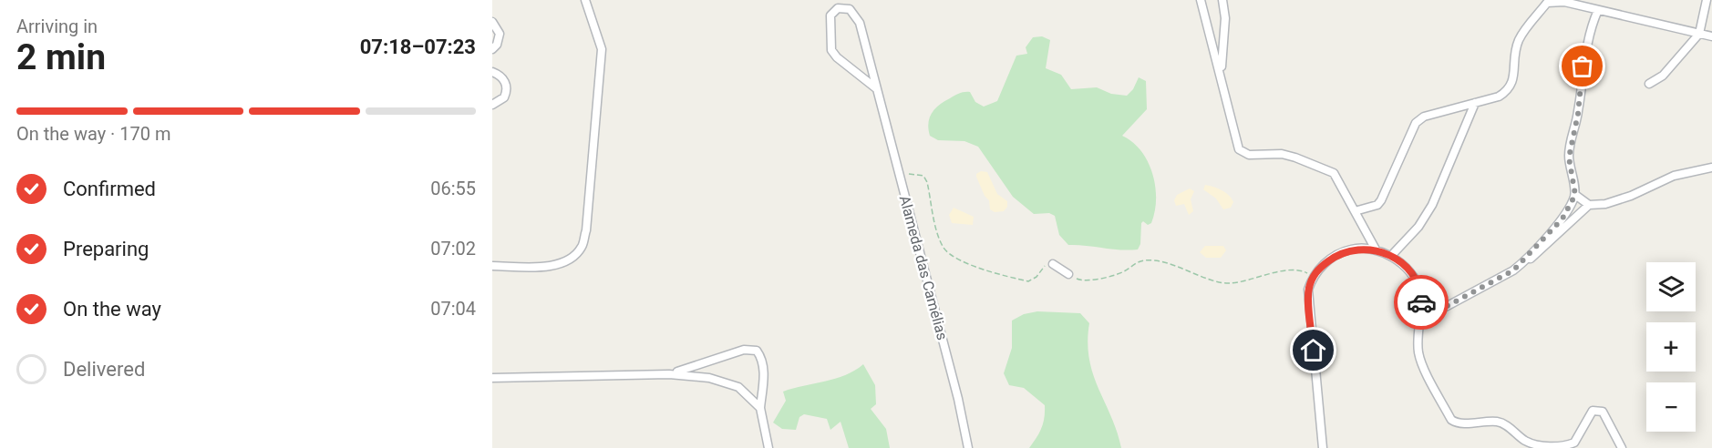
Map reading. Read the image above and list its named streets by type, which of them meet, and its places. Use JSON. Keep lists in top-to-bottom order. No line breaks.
{"streets":{"street":["Alameda das Camélias"]},"page":{"heading":["2 min","Arriving in","07:18–07:23"],"bar":"On the way · 170 m","list":[["Confirmed","06:55"],["Preparing","07:02"],["On the way","07:04"],"Delivered"],"map_buttons":["+","−"]}}
